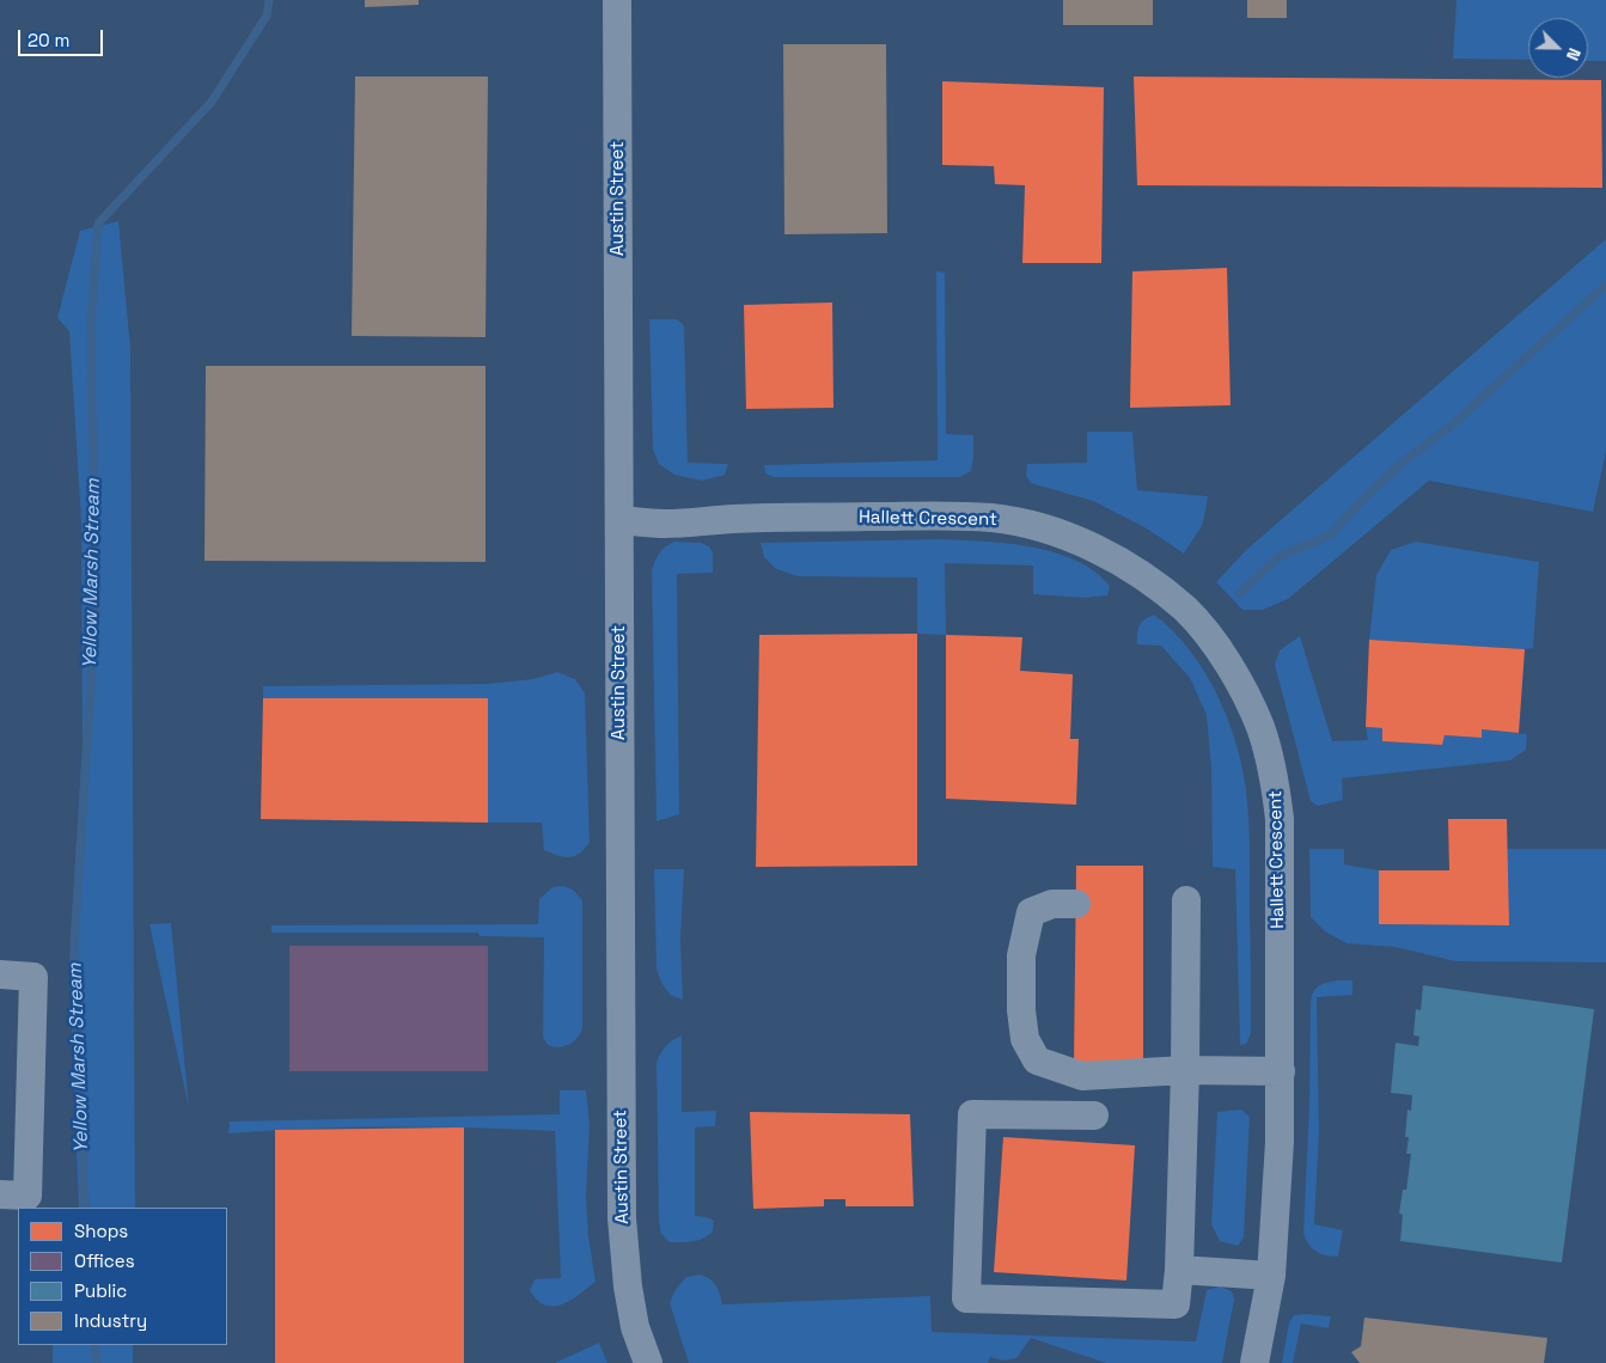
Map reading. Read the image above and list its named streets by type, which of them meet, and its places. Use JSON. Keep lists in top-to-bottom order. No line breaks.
{"streets":{"street":["Austin Street","Hallett Crescent"]},"crossings":[["Austin Street","Hallett Crescent"]],"water":["Yellow Marsh Stream"],"legend":["Shops","Offices","Public","Industry"],"scale_bar":"20 m","north":"bottom right"}
